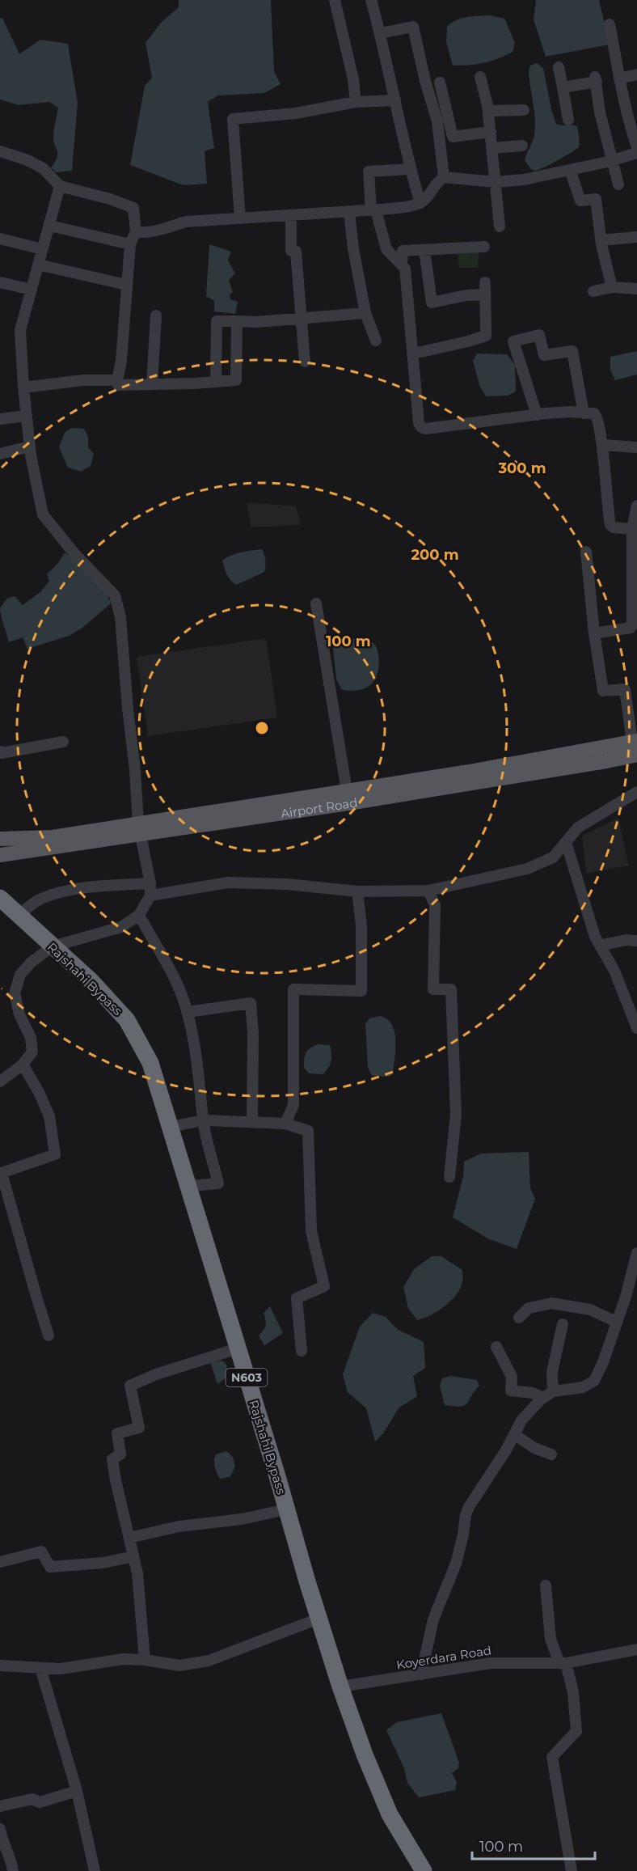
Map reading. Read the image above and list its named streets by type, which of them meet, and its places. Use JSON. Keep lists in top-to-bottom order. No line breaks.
{"streets":{"highway":["Rajshahi Bypass","N603"],"main road":["Airport Road"],"street":["Koyerdara Road"]},"crossings":[["Rajshahi Bypass","N603"],["Rajshahi Bypass","Koyerdara Road"]],"scale_bar":"100 m","rings":["300 m","200 m","100 m"]}
